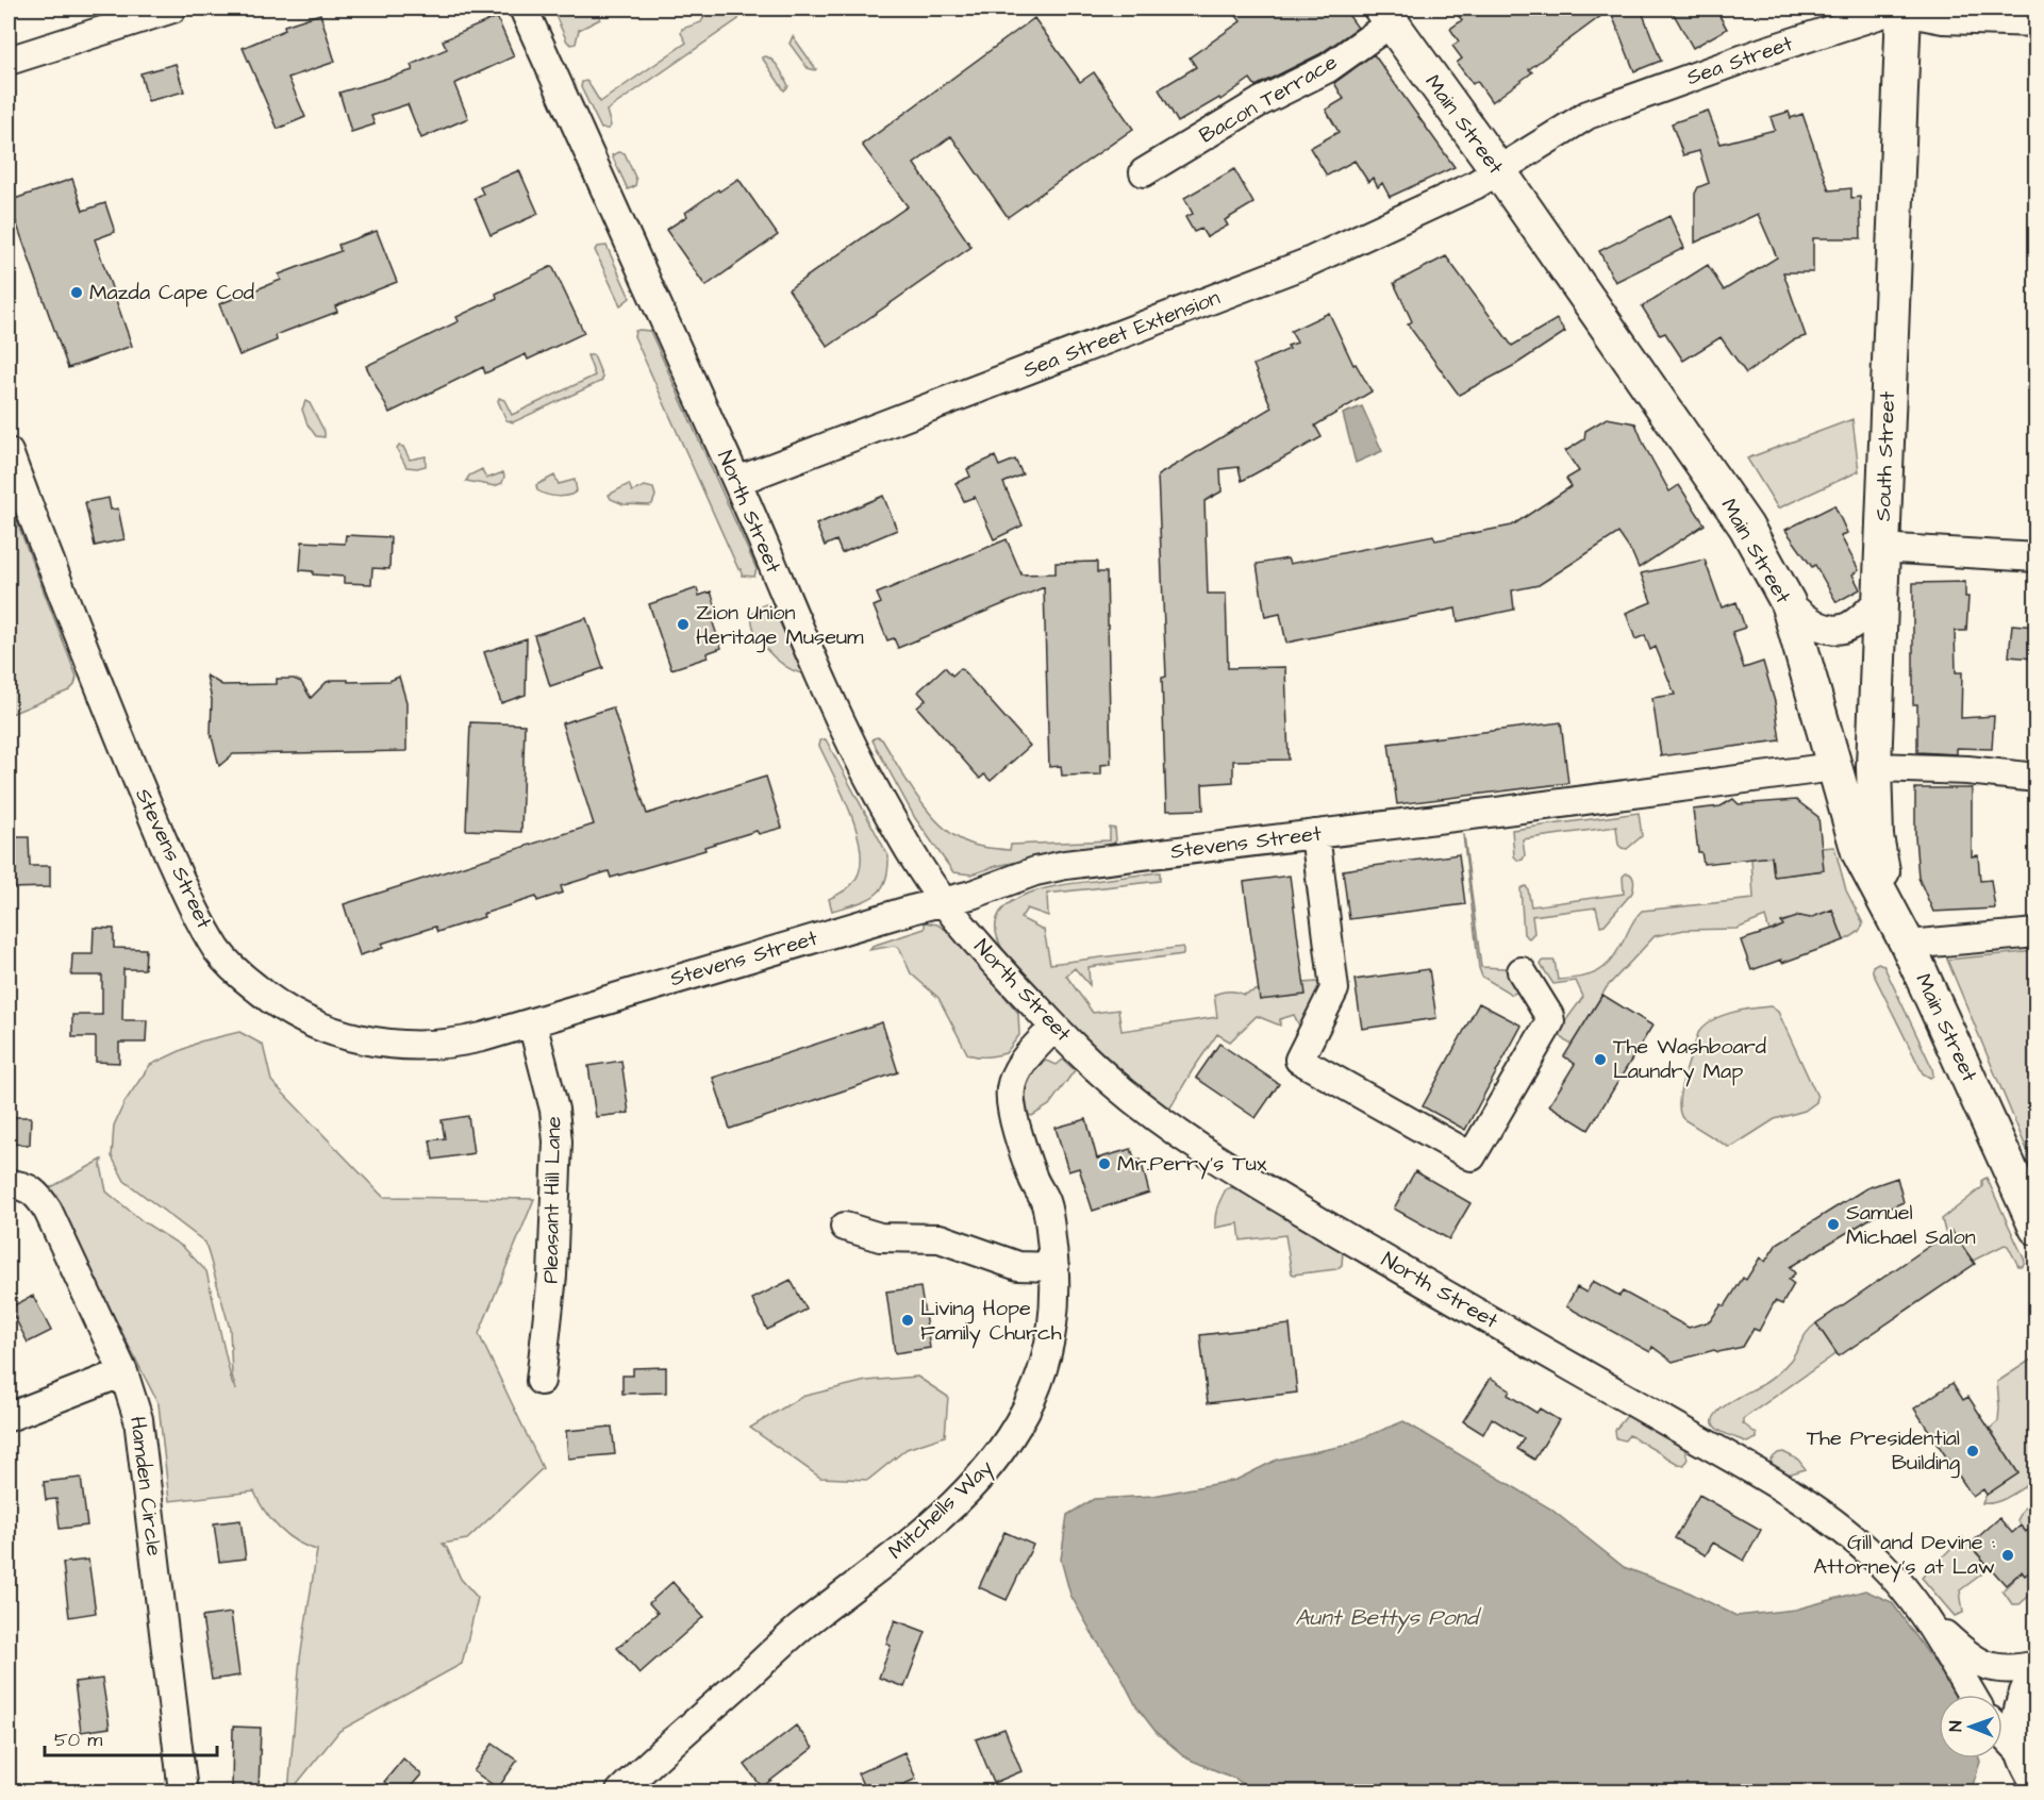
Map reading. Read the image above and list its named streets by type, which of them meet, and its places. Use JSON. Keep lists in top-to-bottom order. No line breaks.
{"streets":{"main road":["Main Street","South Street"],"street":["Sea Street","Bacon Terrace","Sea Street Extension","North Street","Stevens Street","Pleasant Hill Lane","Hamden Circle","Mitchells Way"]},"crossings":[["Sea Street","Main Street"],["Sea Street","Sea Street Extension"],["Sea Street","South Street"],["Bacon Terrace","Main Street"],["Main Street","Sea Street Extension"],["Main Street","South Street"],["Main Street","Stevens Street"],["Sea Street Extension","North Street"],["North Street","Stevens Street"],["North Street","Mitchells Way"],["Stevens Street","Pleasant Hill Lane"]],"water":["Aunt Bettys Pond"],"places":["Mazda Cape Cod","Zion Union Heritage Museum","The Washboard Laundry Map","Mr.Perry's Tux","Samuel Michael Salon","Living Hope Family Church","The Presidential Building","Gill and Devine : Attorney's at Law"],"scale_bar":"50 m","north":"left"}
